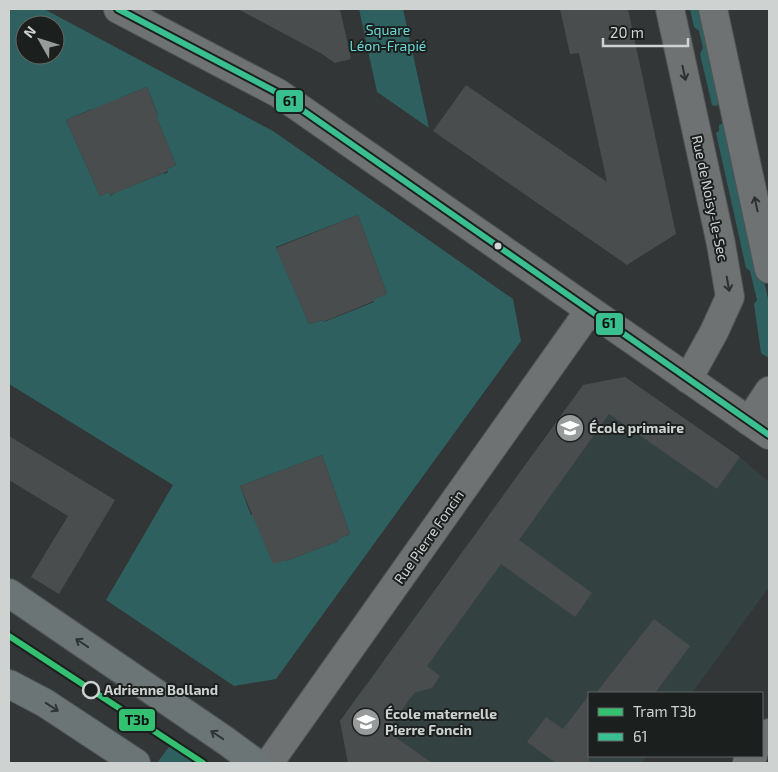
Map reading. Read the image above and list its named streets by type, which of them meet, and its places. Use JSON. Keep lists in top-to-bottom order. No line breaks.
{"streets":{"street":["Rue de Noisy-le-Sec","Rue Pierre Foncin"]},"parks":["Square Léon-Frapié"],"places":{"school or university":["École primaire","École maternelle Pierre Foncin"],"other":["Adrienne Bolland"]},"lines":["transit line 61","tram line T3b"],"legend":["Tram T3b","61"],"scale_bar":"20 m","north":"top left"}
